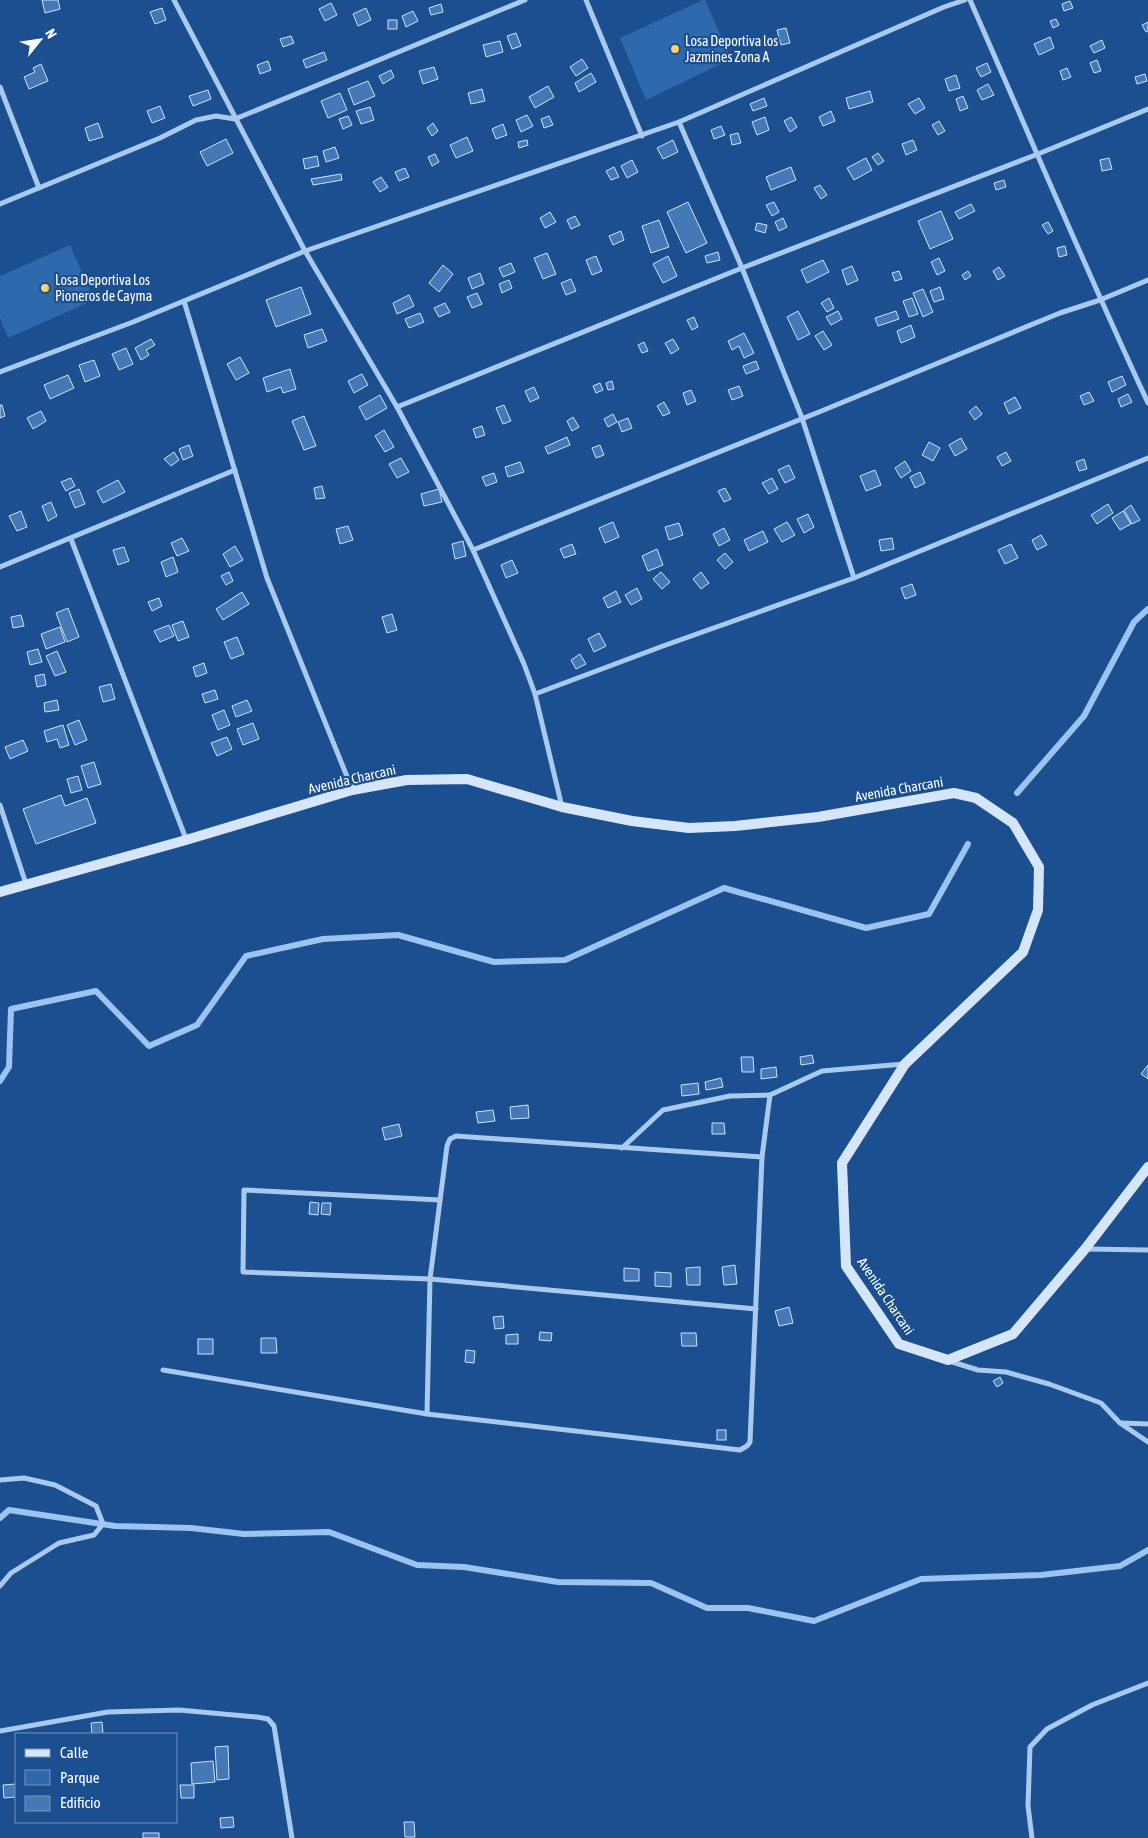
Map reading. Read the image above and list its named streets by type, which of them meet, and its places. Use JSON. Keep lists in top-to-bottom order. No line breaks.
{"streets":{"main road":["Avenida Charcani"]},"places":["Losa Deportiva los Jazmines Zona A","Losa Deportiva Los Pioneros de Cayma"],"legend":["Calle","Parque","Edificio"],"north":"top right"}
